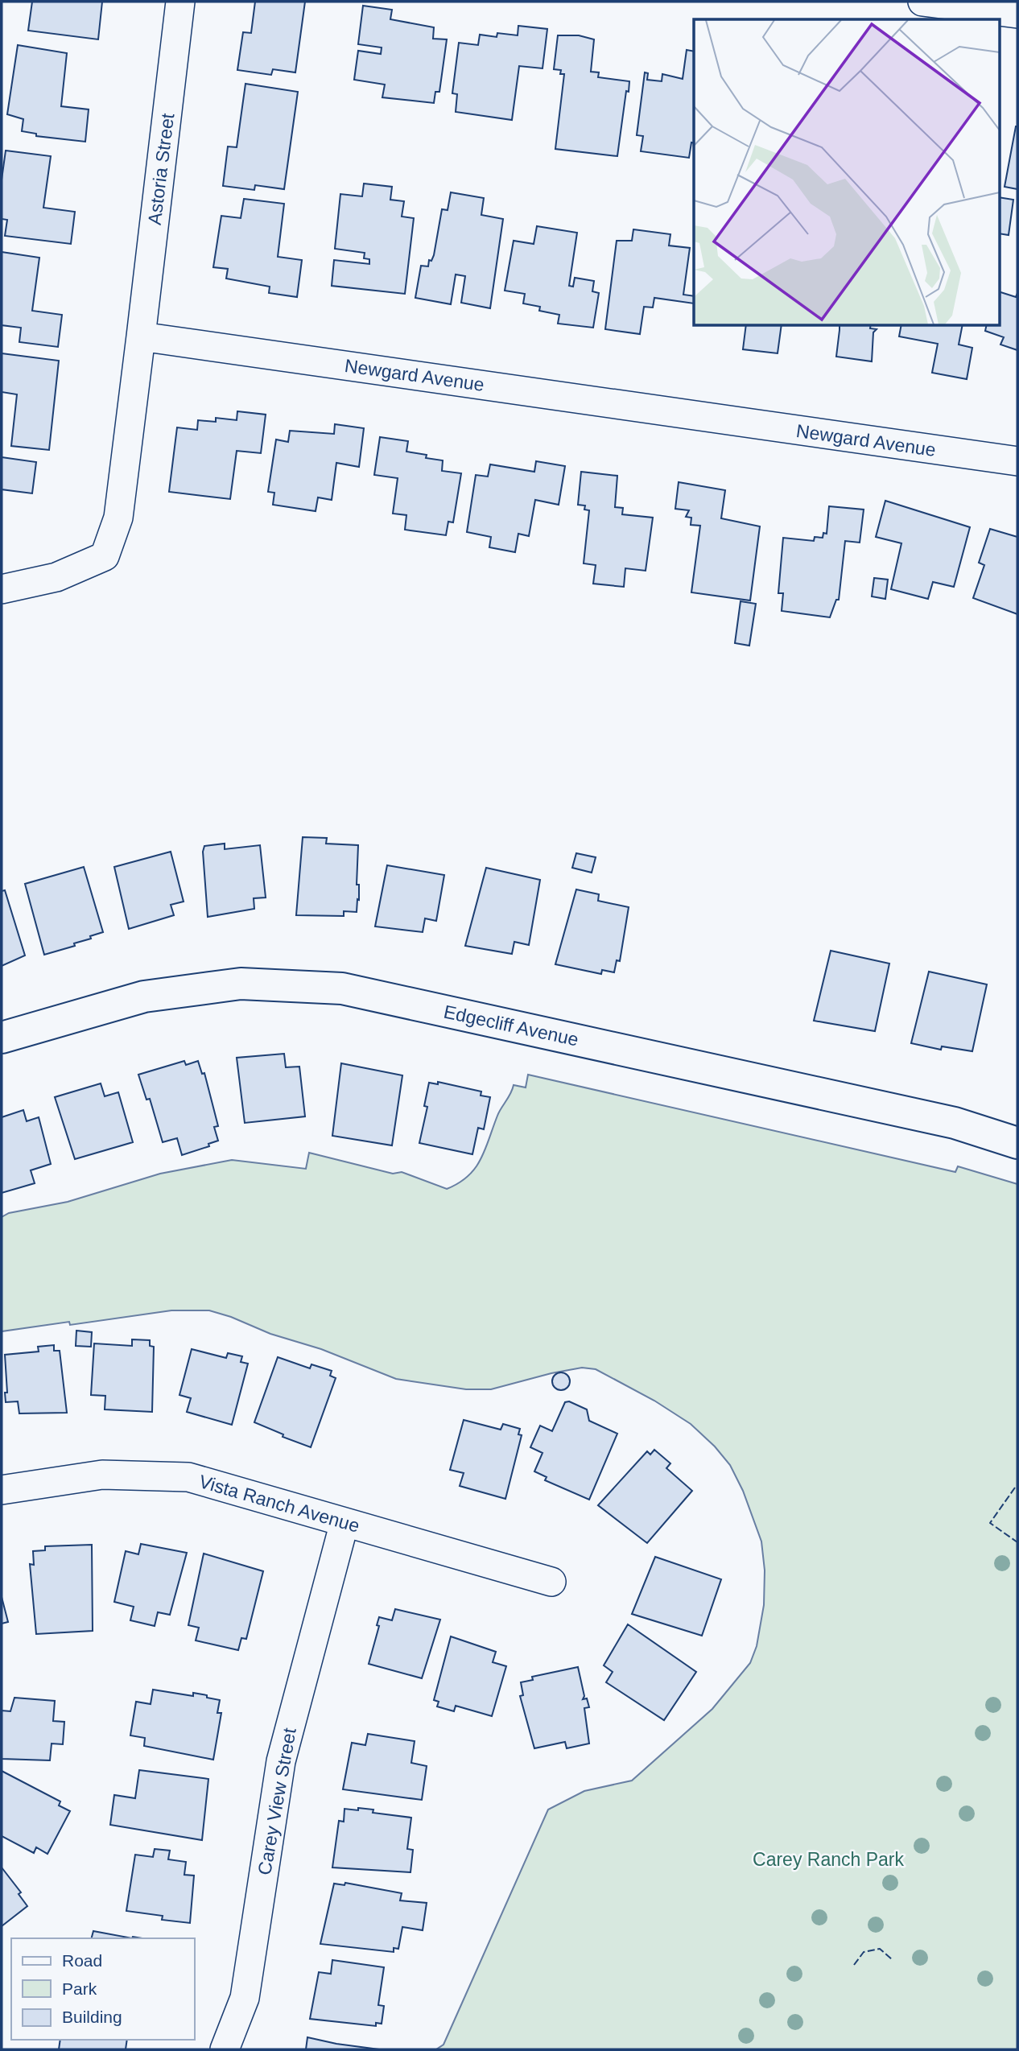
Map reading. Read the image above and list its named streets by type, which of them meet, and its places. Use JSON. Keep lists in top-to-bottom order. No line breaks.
{"streets":{"street":["Astoria Street","Newgard Avenue","Edgecliff Avenue","Vista Ranch Avenue","Carey View Street"]},"crossings":[["Astoria Street","Newgard Avenue"],["Vista Ranch Avenue","Carey View Street"]],"parks":["Carey Ranch Park"],"legend":["Road","Park","Building"]}
